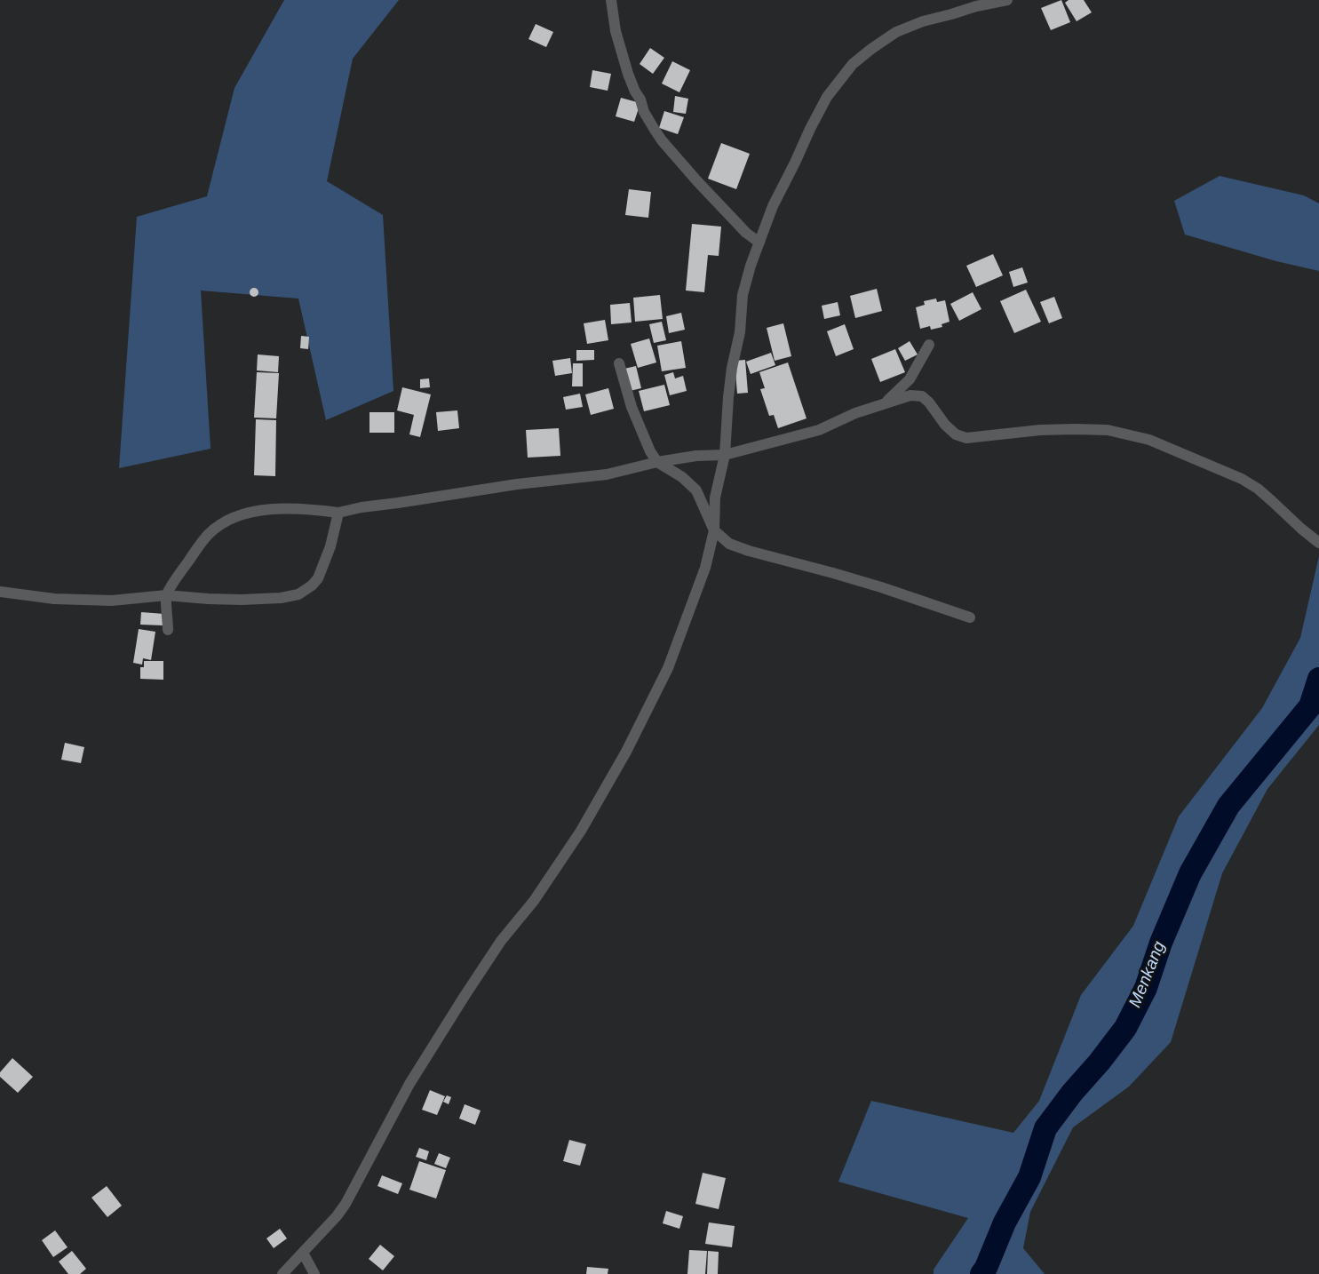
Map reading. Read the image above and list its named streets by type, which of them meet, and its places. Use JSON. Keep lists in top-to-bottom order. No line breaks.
{"water":["Menkang"]}
